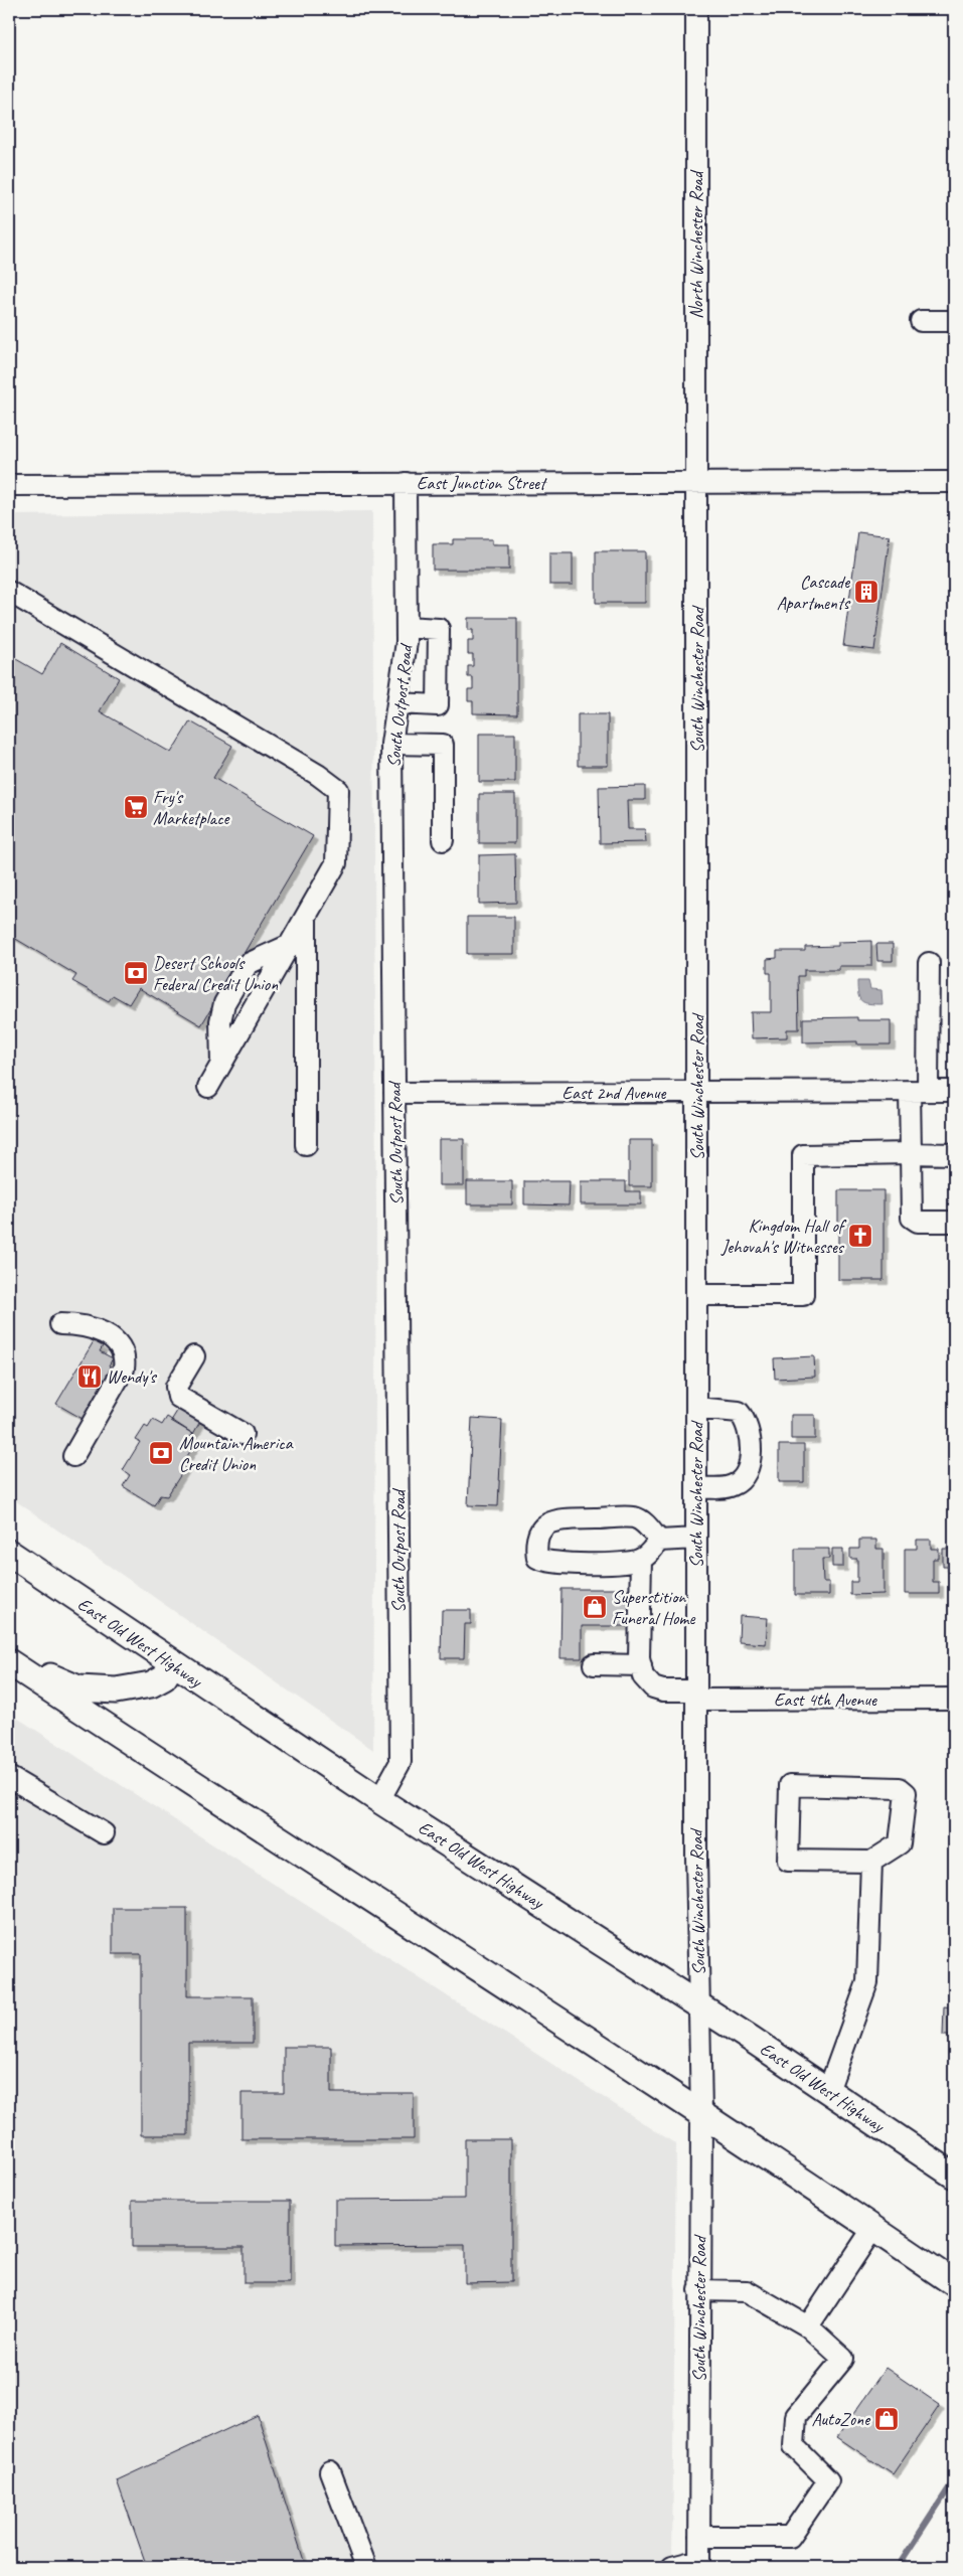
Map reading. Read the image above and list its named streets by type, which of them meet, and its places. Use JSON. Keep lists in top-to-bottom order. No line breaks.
{"streets":{"main road":["East Old West Highway"],"street":["North Winchester Road","East Junction Street","South Winchester Road","South Outpost Road","East 2nd Avenue","East 4th Avenue"]},"crossings":[["North Winchester Road","East Junction Street"],["North Winchester Road","South Winchester Road"],["East Junction Street","South Winchester Road"],["East Junction Street","South Outpost Road"],["South Winchester Road","East 2nd Avenue"],["South Winchester Road","East Old West Highway"],["South Winchester Road","East 4th Avenue"],["South Outpost Road","East 2nd Avenue"],["South Outpost Road","East Old West Highway"]],"places":{"building":["Cascade Apartments"],"supermarket":["Fry's Marketplace"],"bank":["Desert Schools Federal Credit Union","Mountain America Credit Union"],"church":["Kingdom Hall of Jehovah's Witnesses"],"restaurant":["Wendy's"],"shop":["Superstition Funeral Home","AutoZone"]}}
